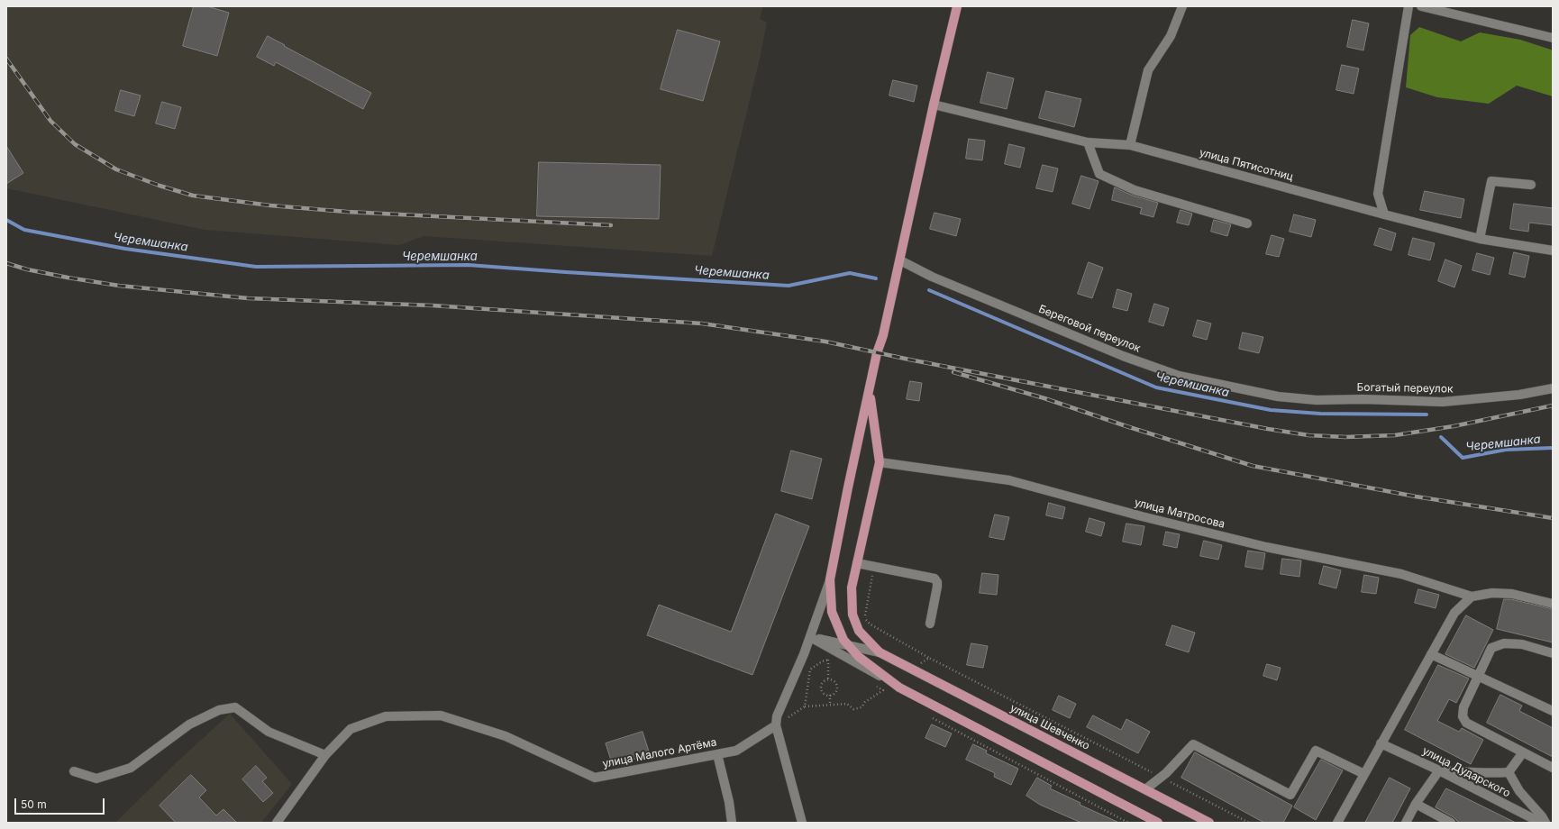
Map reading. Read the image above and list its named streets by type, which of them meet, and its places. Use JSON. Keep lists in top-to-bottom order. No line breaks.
{"streets":{"main road":["улица Шевченко"],"street":["улица Пятисотниц","Береговой переулок","Богатый переулок","улица Матросова","улица Малого Артёма","улица Дударского"]},"crossings":[["Береговой переулок","Богатый переулок"],["улица Матросова","улица Шевченко"]],"water":["Черемшанка"],"scale_bar":"50 m"}
